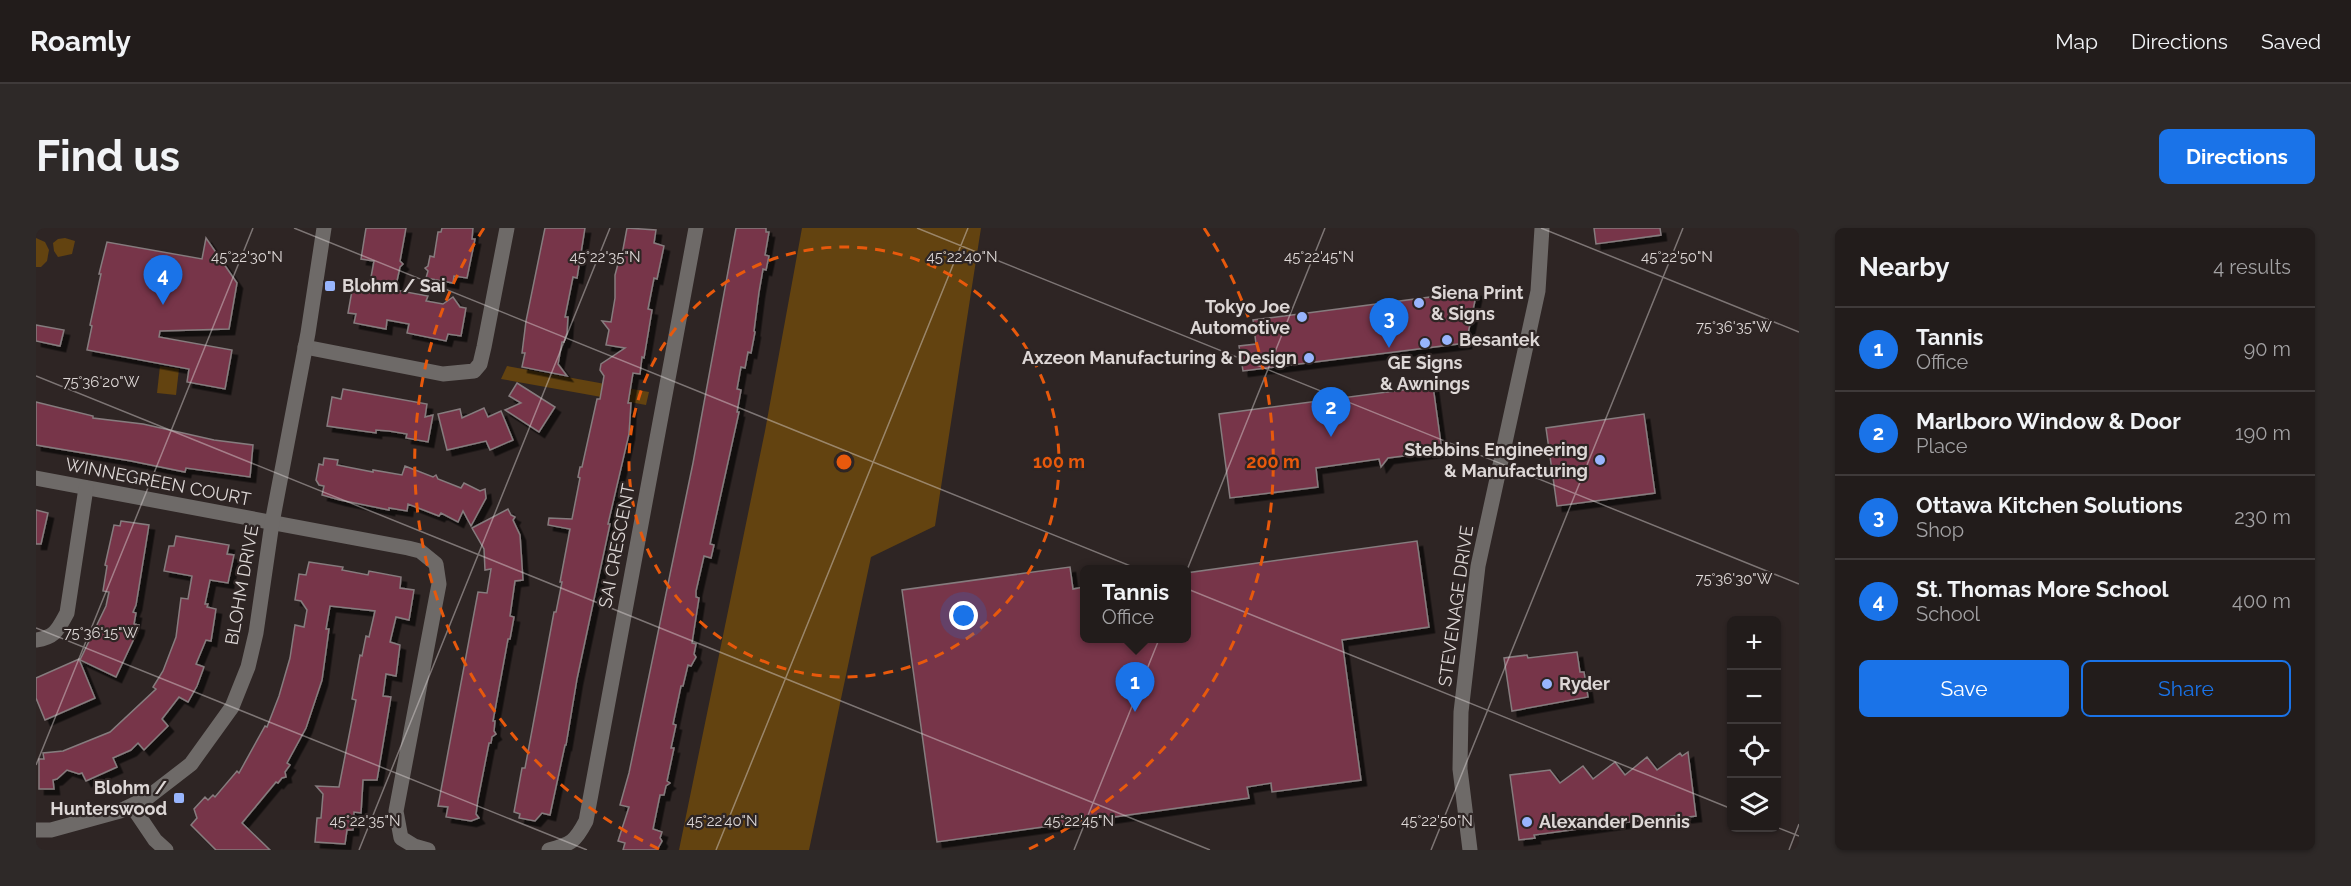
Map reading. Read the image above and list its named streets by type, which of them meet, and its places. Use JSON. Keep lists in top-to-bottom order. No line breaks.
{"streets":{"street":["WINNEGREEN COURT","SAI CRESCENT","BLOHM DRIVE","STEVENAGE DRIVE"]},"crossings":[["WINNEGREEN COURT","BLOHM DRIVE"]],"places":{"transit":["Blohm / Sai","Blohm / Hunterswood"],"other":["Siena Print & Signs","Tokyo Joe Automotive","Besantek","GE Signs & Awnings","Axzeon Manufacturing & Design","Stebbins Engineering & Manufacturing","Ryder","Alexander Dennis"]},"page":{"header":"Roamly","nav":["Map","Directions","Saved"],"buttons":["Directions",["Save","Share"]],"title":"Find us","heading":["Nearby","4 results"],"pins":["4","3","2","1"],"list":[{"mark":"1","name":"Tannis","note":"Office","value":"90 m"},{"mark":"2","name":"Marlboro Window & Door","note":"Place","value":"190 m"},{"mark":"3","name":"Ottawa Kitchen Solutions","note":"Shop","value":"230 m"},{"mark":"4","name":"St. Thomas More School","note":"School","value":"400 m"}],"popup":["Tannis","Office"],"map_buttons":["+","−"]},"coordinates":["45°22'40\"N","45°22'45\"N","45°22'30\"N","45°22'35\"N","45°22'50\"N","75°36'35\"W","75°36'20\"W","75°36'30\"W","75°36'15\"W"],"rings":["100 m","200 m"]}
